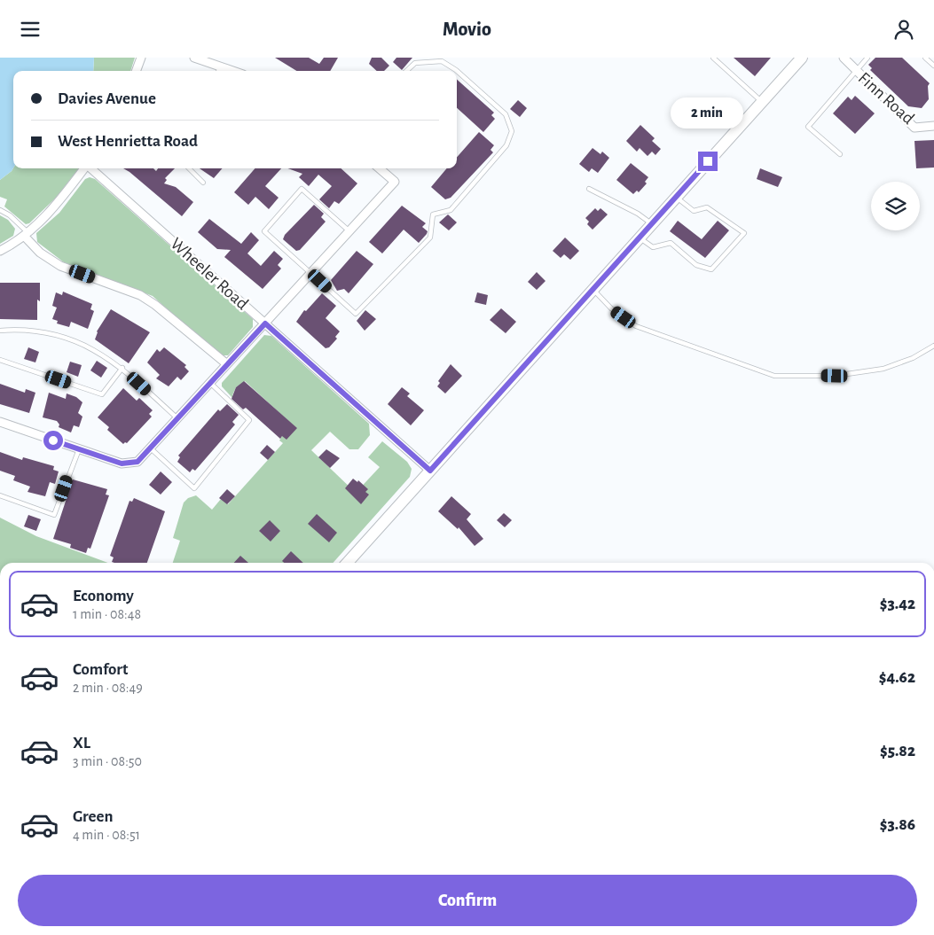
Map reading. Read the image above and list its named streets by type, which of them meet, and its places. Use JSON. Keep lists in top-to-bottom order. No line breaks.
{"streets":{"street":["Finn Road","Wheeler Road"]},"page":{"header":"Movio","banner":["Davies Avenue","West Henrietta Road"],"bubble":"2 min","list":[{"name":"Economy","note":"1 min · 08:48","value":"$3.42"},{"name":"Comfort","note":"2 min · 08:49","value":"$4.62"},{"name":"XL","note":"3 min · 08:50","value":"$5.82"},{"name":"Green","note":"4 min · 08:51","value":"$3.86"}],"buttons":"Confirm"}}
